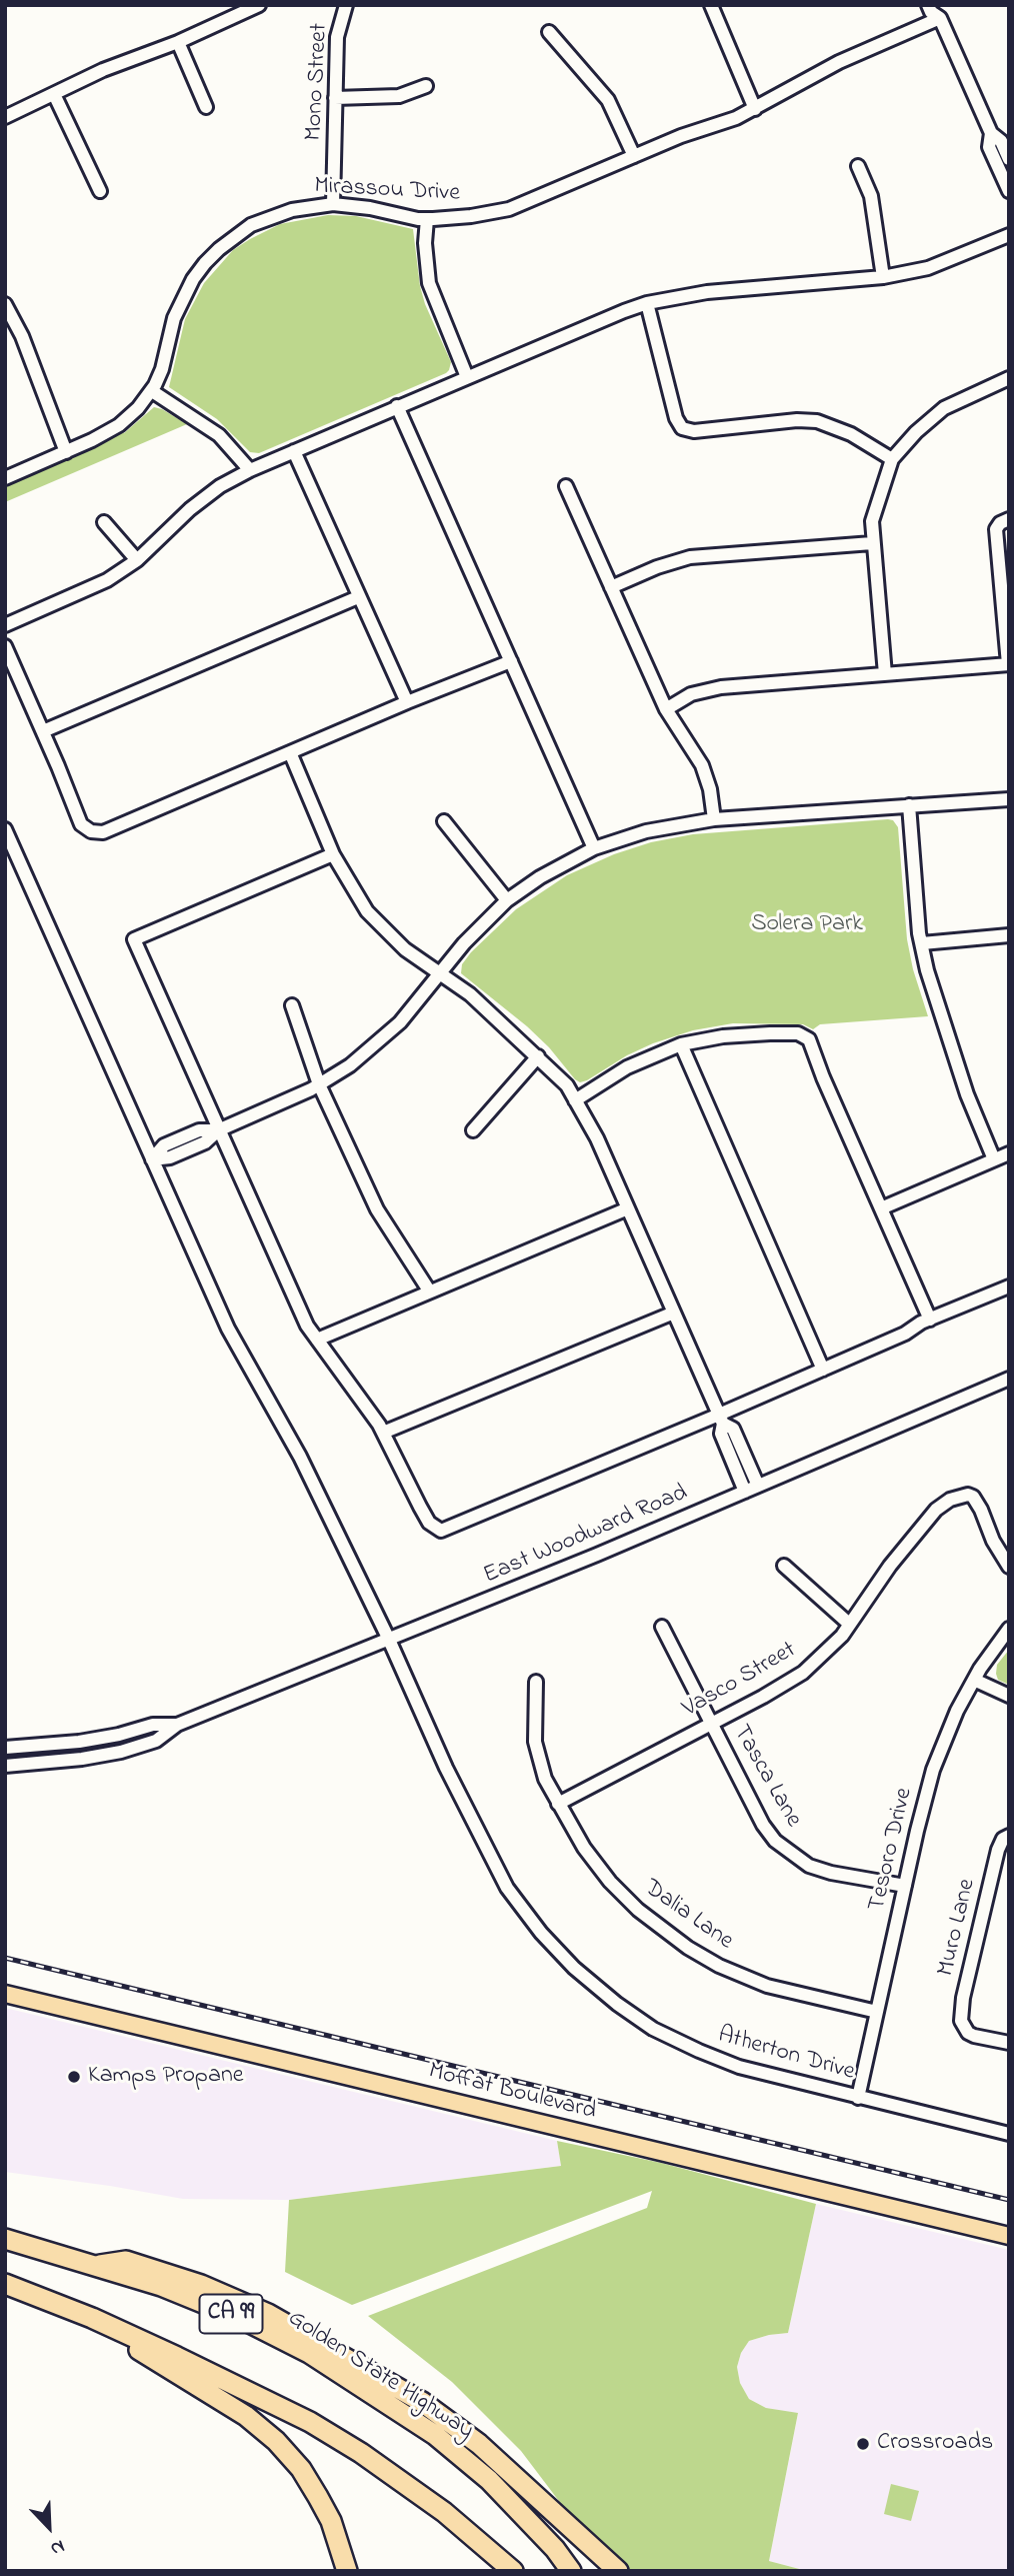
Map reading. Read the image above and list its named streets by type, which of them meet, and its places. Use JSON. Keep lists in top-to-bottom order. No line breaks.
{"streets":{"highway":["CA 99","Golden State Highway"],"main road":["Moffat Boulevard"],"street":["Mono Street","Mirassou Drive","East Woodward Road","Vasco Street","Tasca Lane","Tesoro Drive","Dalia Lane","Muro Lane","Atherton Drive"]},"crossings":[["Mono Street","Mirassou Drive"],["East Woodward Road","Atherton Drive"],["Vasco Street","Tasca Lane"],["Vasco Street","Dalia Lane"],["Tasca Lane","Tesoro Drive"],["Tesoro Drive","Dalia Lane"],["Tesoro Drive","Atherton Drive"]],"parks":["Solera Park"],"places":["Kamps Propane","Crossroads"],"north":"bottom right"}
